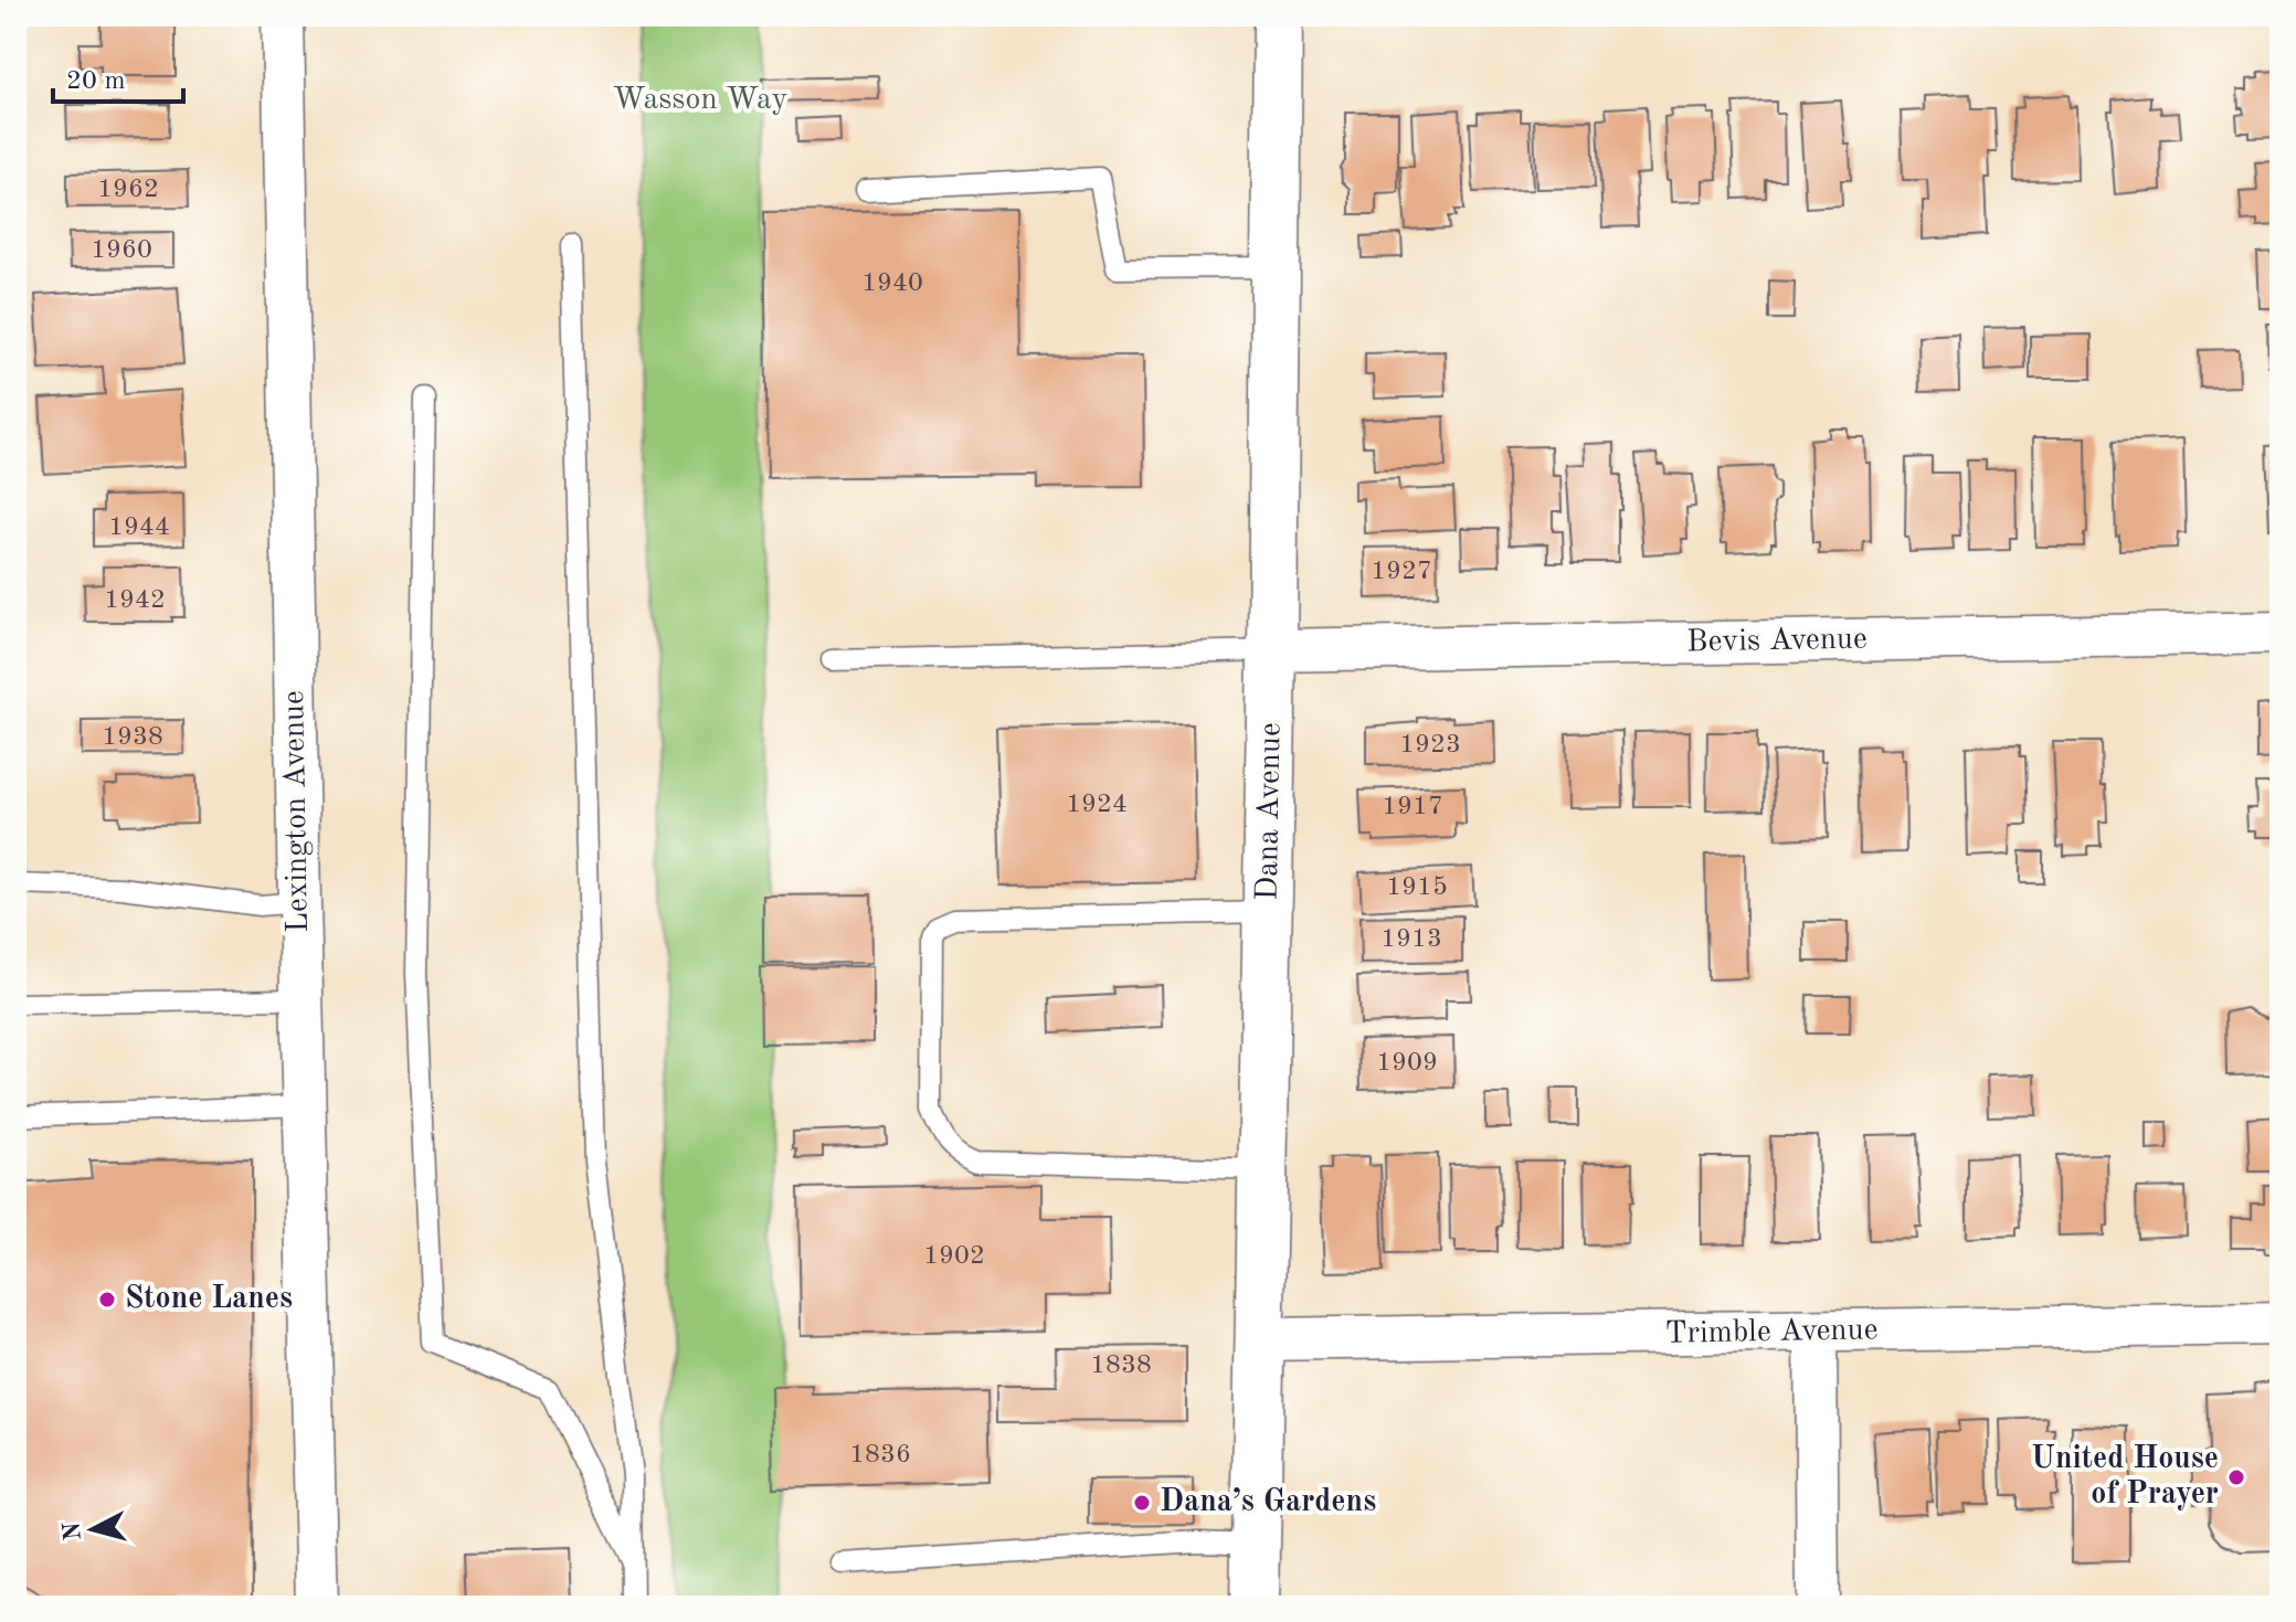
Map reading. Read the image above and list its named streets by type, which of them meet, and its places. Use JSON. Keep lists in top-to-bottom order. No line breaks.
{"streets":{"street":["Bevis Avenue","Lexington Avenue","Dana Avenue","Trimble Avenue"]},"crossings":[["Bevis Avenue","Dana Avenue"],["Dana Avenue","Trimble Avenue"]],"parks":["Wasson Way"],"places":["Stone Lanes","United House of Prayer","Dana’s Gardens"],"house_numbers":["1962","1960","1940","1944","1927","1942","1938","1923","1924","1917","1915","1913","1909","1902","1838","1836"],"scale_bar":"20 m","north":"left"}
